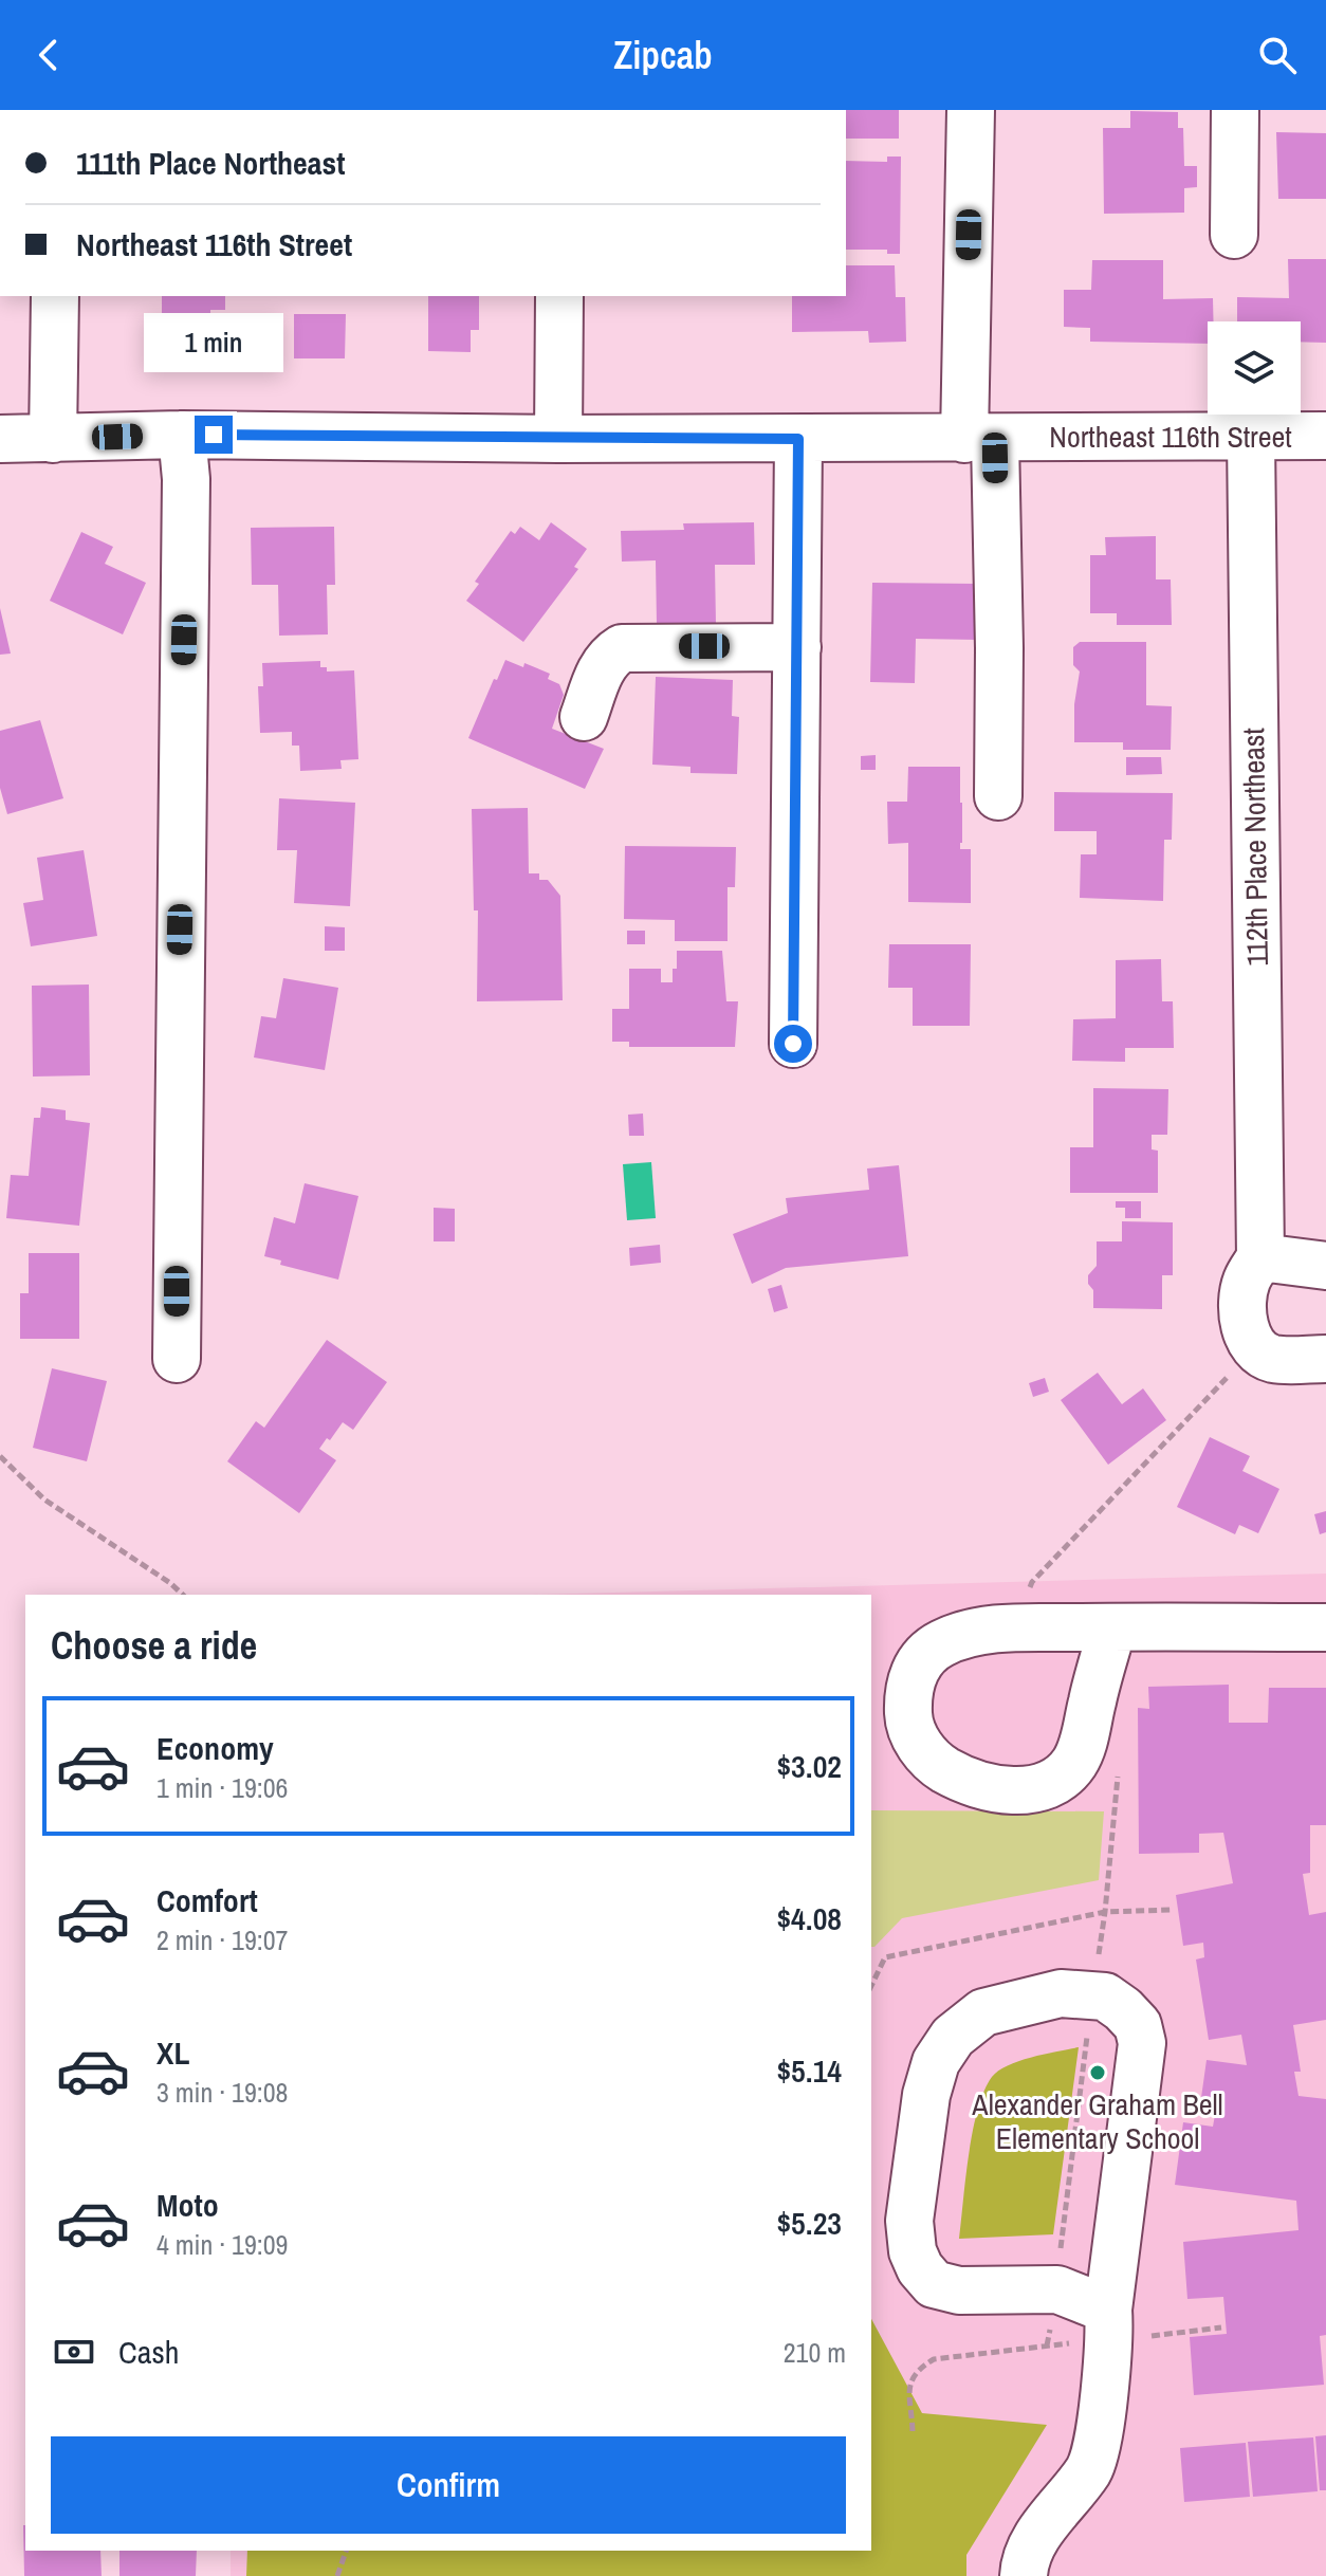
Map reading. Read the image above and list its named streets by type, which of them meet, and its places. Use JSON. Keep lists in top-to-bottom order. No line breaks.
{"streets":{"street":["Northeast 116th Street","112th Place Northeast"]},"crossings":[["Northeast 116th Street","112th Place Northeast"]],"places":["Alexander Graham Bell Elementary School"],"page":{"header":"Zipcab","banner":["111th Place Northeast","Northeast 116th Street"],"bubble":"1 min","heading":"Choose a ride","list":[{"name":"Economy","note":"1 min · 19:06","value":"$3.02"},{"name":"Comfort","note":"2 min · 19:07","value":"$4.08"},{"name":"XL","note":"3 min · 19:08","value":"$5.14"},{"name":"Moto","note":"4 min · 19:09","value":"$5.23"}],"pay":["Cash","210 m"],"buttons":"Confirm"}}
